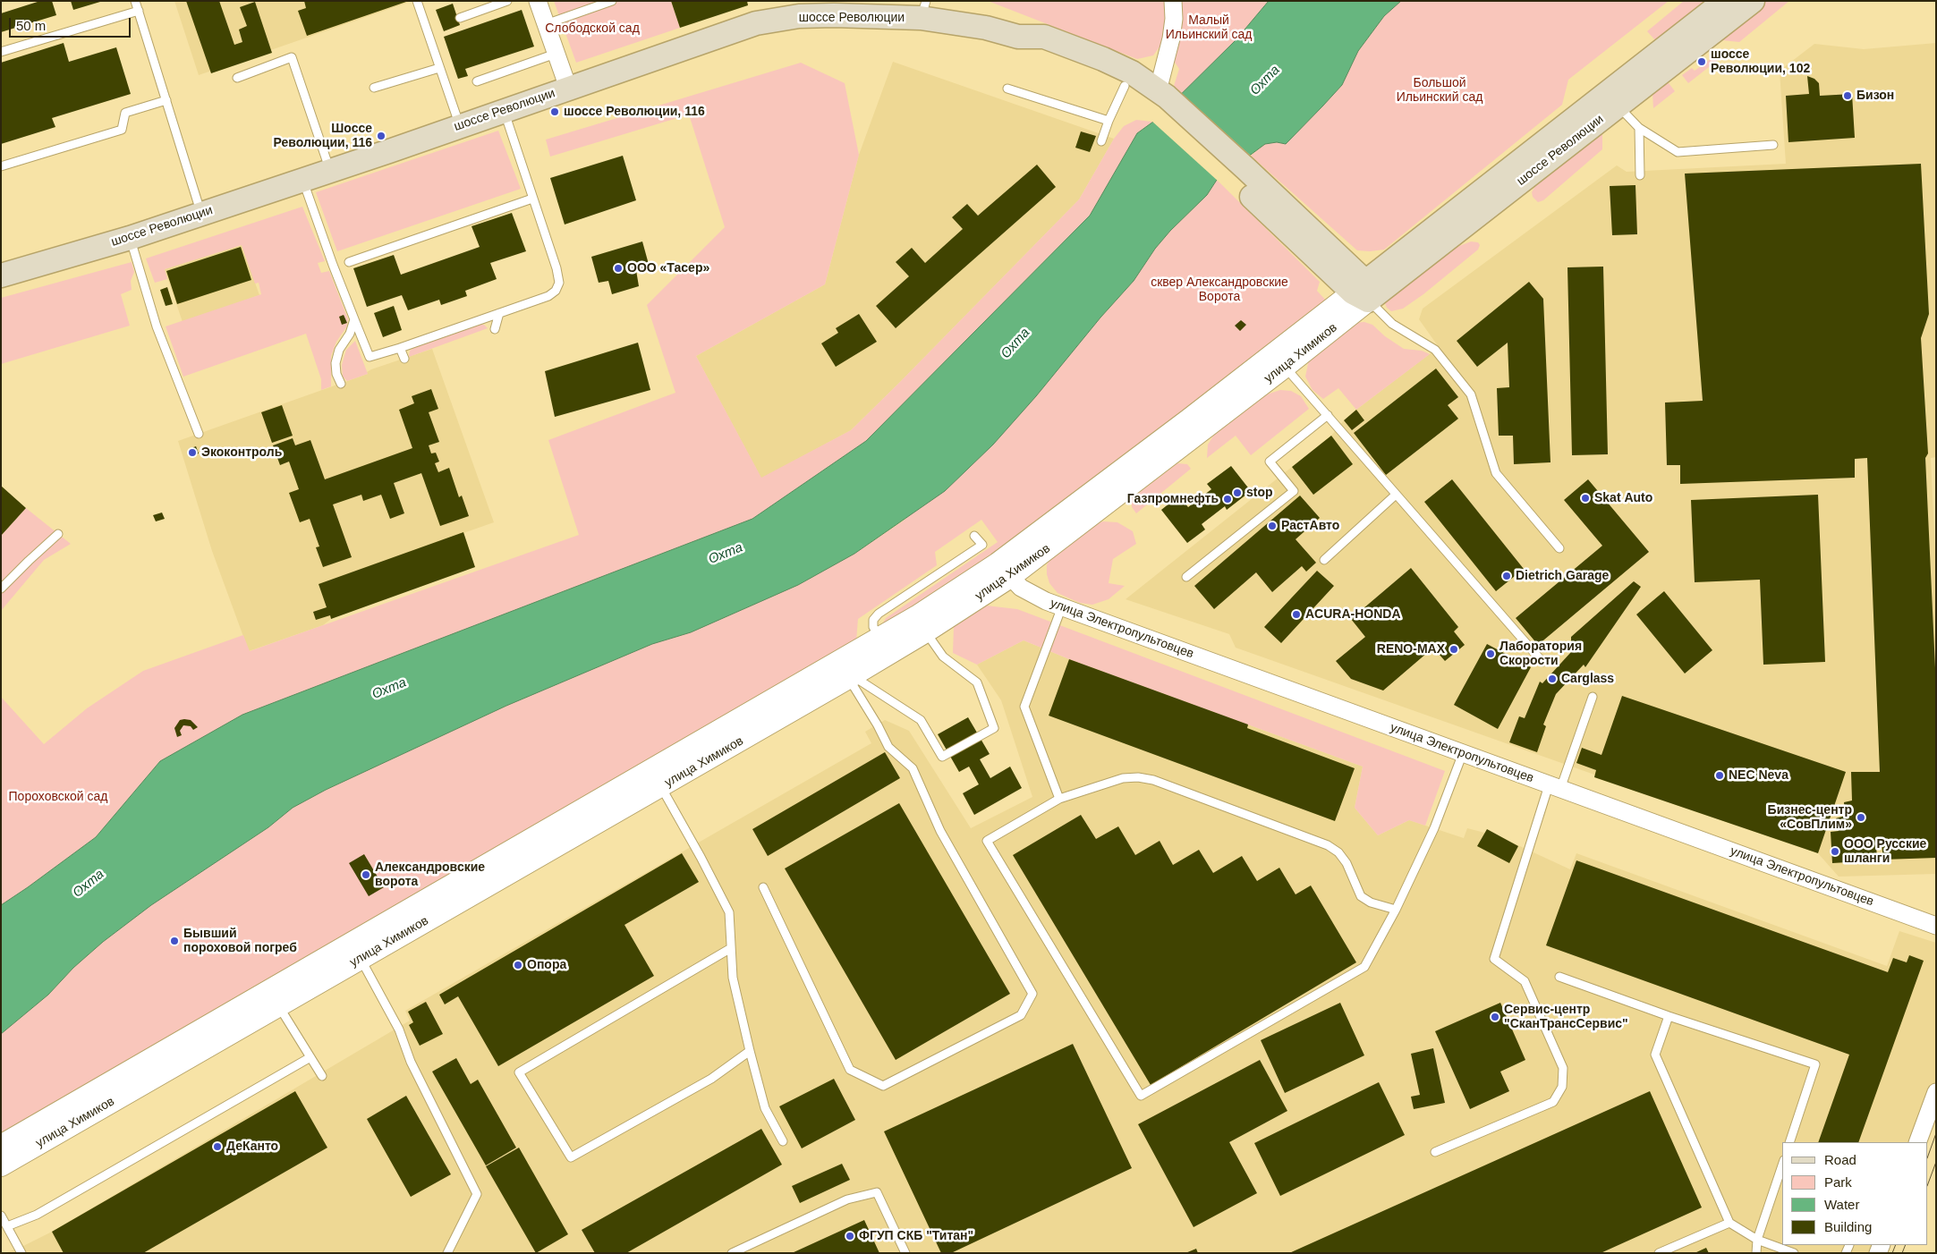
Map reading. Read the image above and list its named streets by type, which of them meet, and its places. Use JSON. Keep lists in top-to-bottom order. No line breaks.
{"streets":{"main road":["шоссе Революции"],"street":["улица Химиков","улица Электропультовцев"]},"crossings":[["шоссе Революции","улица Химиков"],["улица Химиков","улица Электропультовцев"]],"water":["Охта"],"parks":["Малый Ильинский сад","Слободской сад","Большой Ильинский сад","сквер Александровские Ворота","Пороховской сад"],"places":["шоссе Революции, 102","Бизон","шоссе Революции, 116","Шоссе Революции, 116","ООО «Тасер»","Экоконтроль","stop","Skat Auto","Газпромнефть","РастАвто","Dietrich Garage","ACURA-HONDA","RENO-MAX","Лаборатория Скорости","Carglass","NEC Neva","Бизнес-центр «СовПлим»","ООО Русские шланги","Александровские ворота","Бывший пороховой погреб","Опора","Сервис-центр \"СканТрансСервис\"","ДеКанто","ФГУП СКБ \"Титан\""],"legend":["Road","Park","Water","Building"],"scale_bar":"50 m"}
